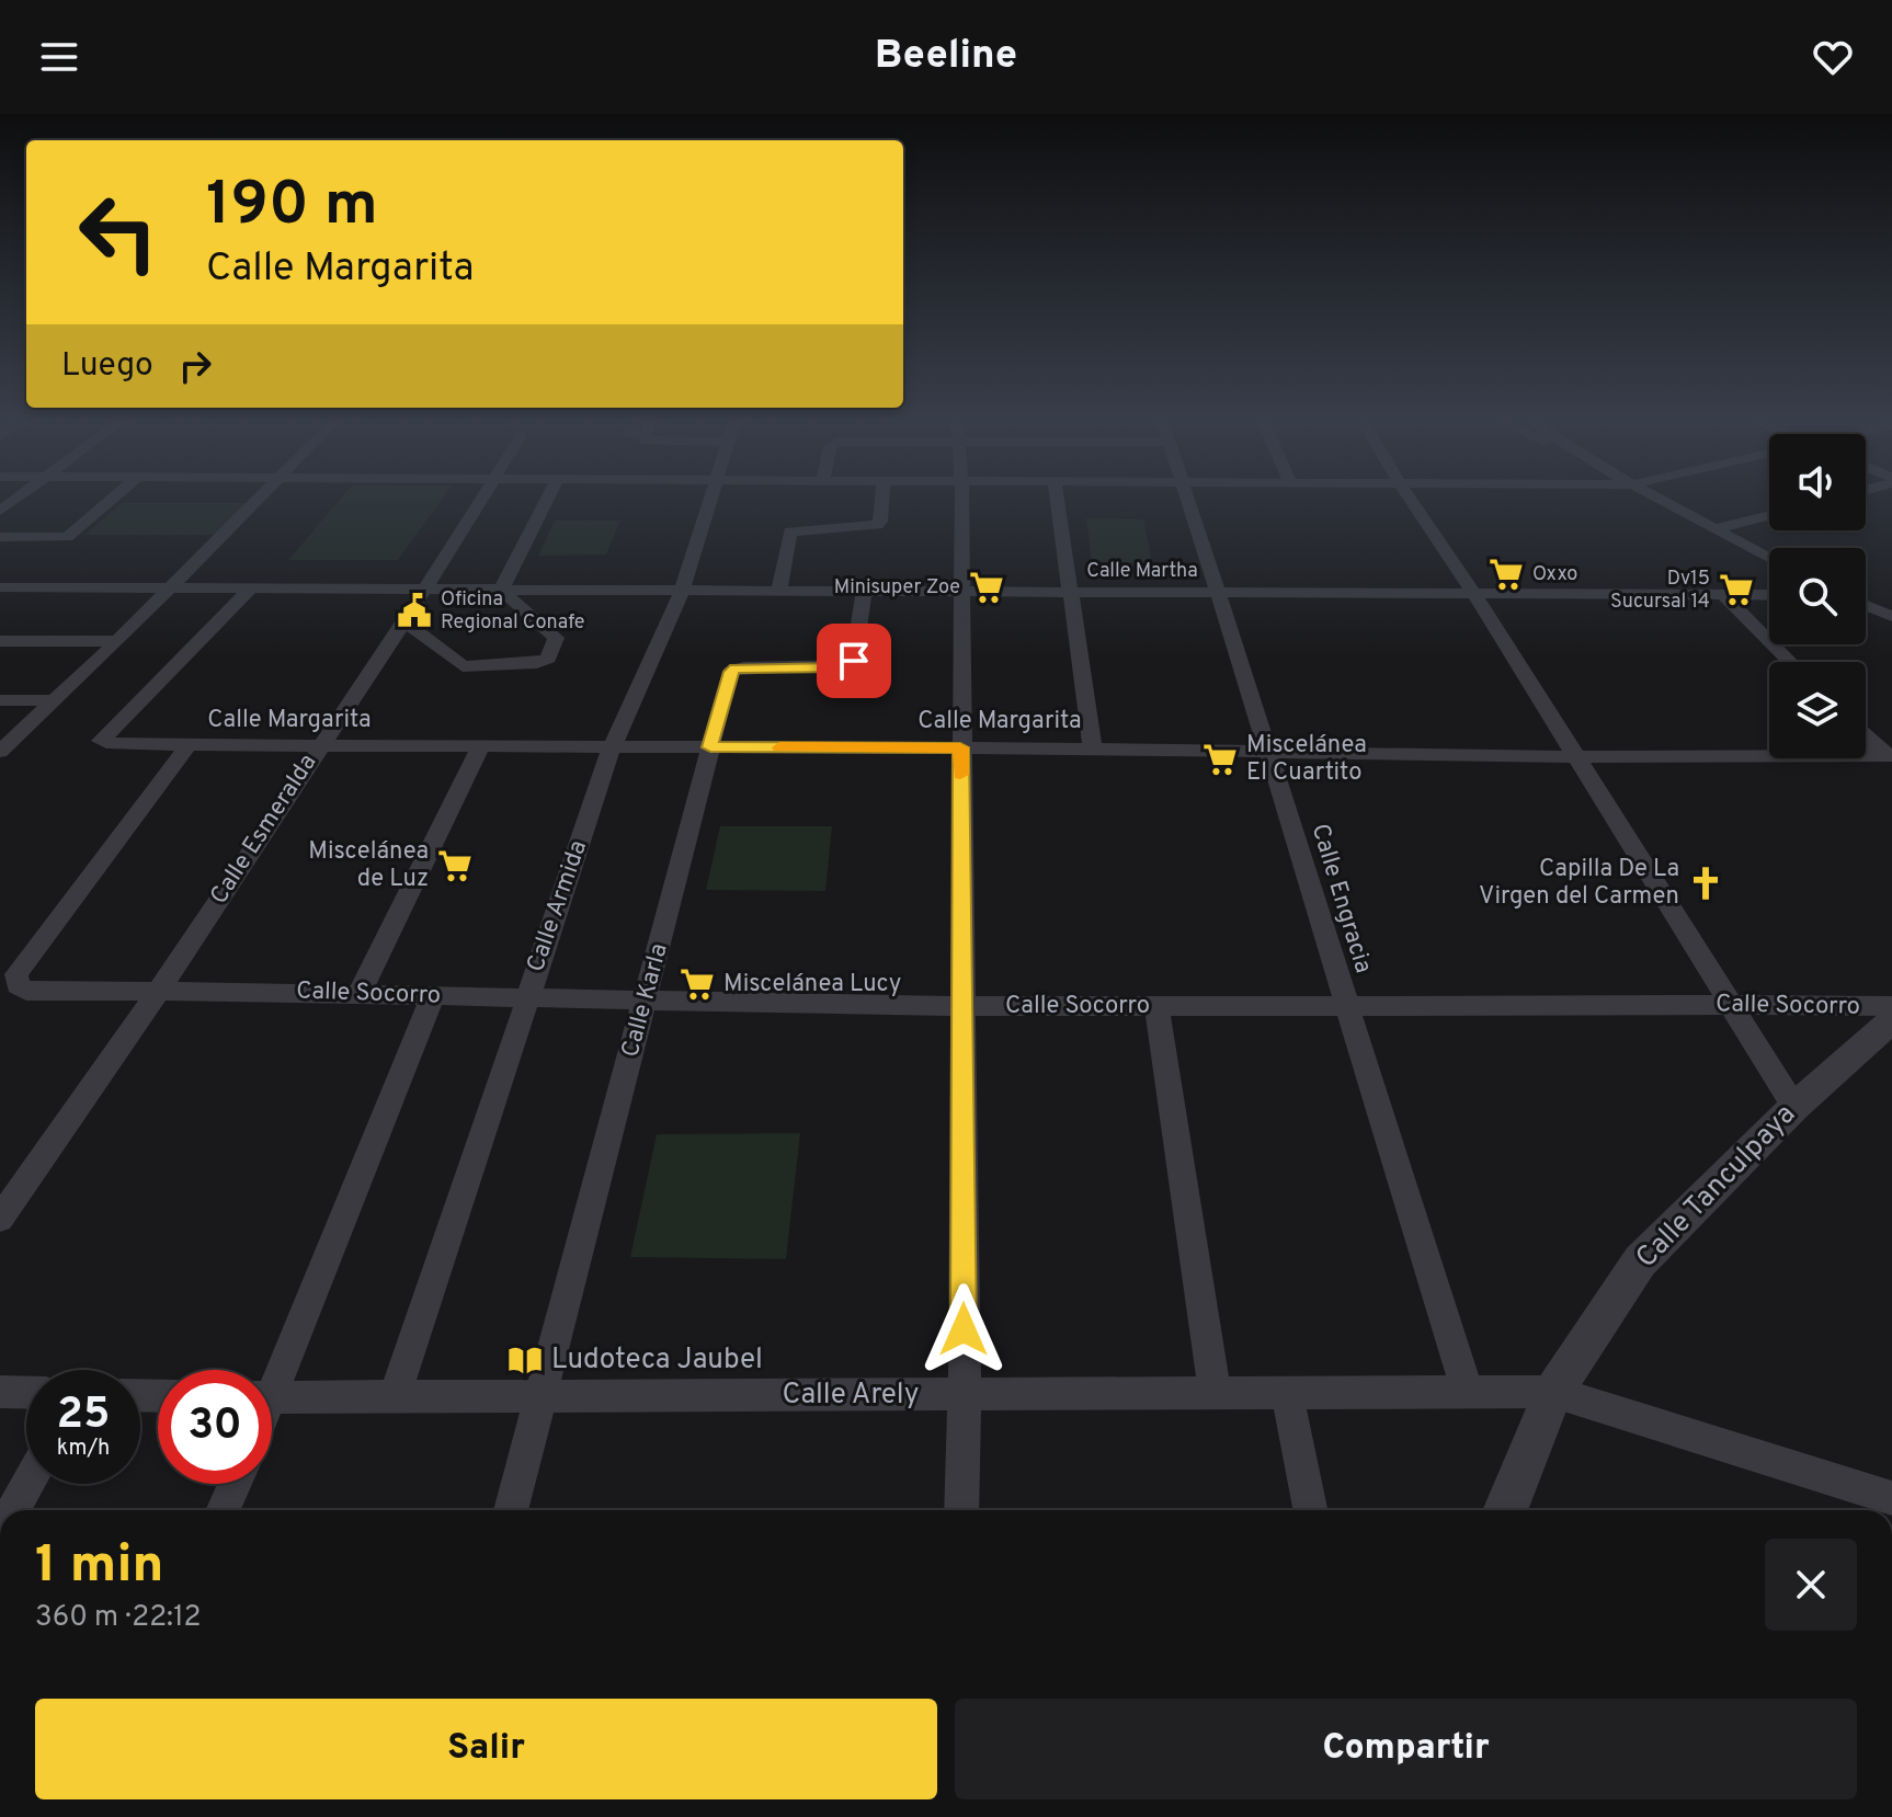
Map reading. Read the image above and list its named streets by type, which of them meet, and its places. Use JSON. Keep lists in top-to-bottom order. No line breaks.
{"streets":{"street":["Calle Martha","Calle Margarita","Calle Esmeralda","Calle Engracia","Calle Armida","Calle Socorro","Calle Karla","Calle Tanculpaya","Calle Arely"]},"crossings":[["Calle Martha","Calle Margarita"],["Calle Martha","Calle Esmeralda"],["Calle Martha","Calle Engracia"],["Calle Martha","Calle Armida"],["Calle Martha","Calle Karla"],["Calle Margarita","Calle Esmeralda"],["Calle Margarita","Calle Engracia"],["Calle Margarita","Calle Armida"],["Calle Margarita","Calle Socorro"],["Calle Margarita","Calle Karla"],["Calle Esmeralda","Calle Socorro"],["Calle Engracia","Calle Socorro"],["Calle Engracia","Calle Arely"],["Calle Armida","Calle Socorro"],["Calle Armida","Calle Arely"],["Calle Socorro","Calle Karla"],["Calle Karla","Calle Arely"],["Calle Tanculpaya","Calle Arely"]],"places":{"supermarket":["Oxxo","Minisuper Zoe","Dv15 Sucursal 14","Miscelánea El Cuartito","Miscelánea de Luz","Miscelánea Lucy"],"public building":["Oficina Regional Conafe"],"church":["Capilla De La Virgen del Carmen"],"library":["Ludoteca Jaubel"]},"page":{"header":"Beeline","turn":["190 m","Calle Margarita"],"then":"Luego","speed":"25 km/h","limit":"30","heading":["1 min","360 m · 22:12"],"buttons":["Salir","Compartir"]}}
